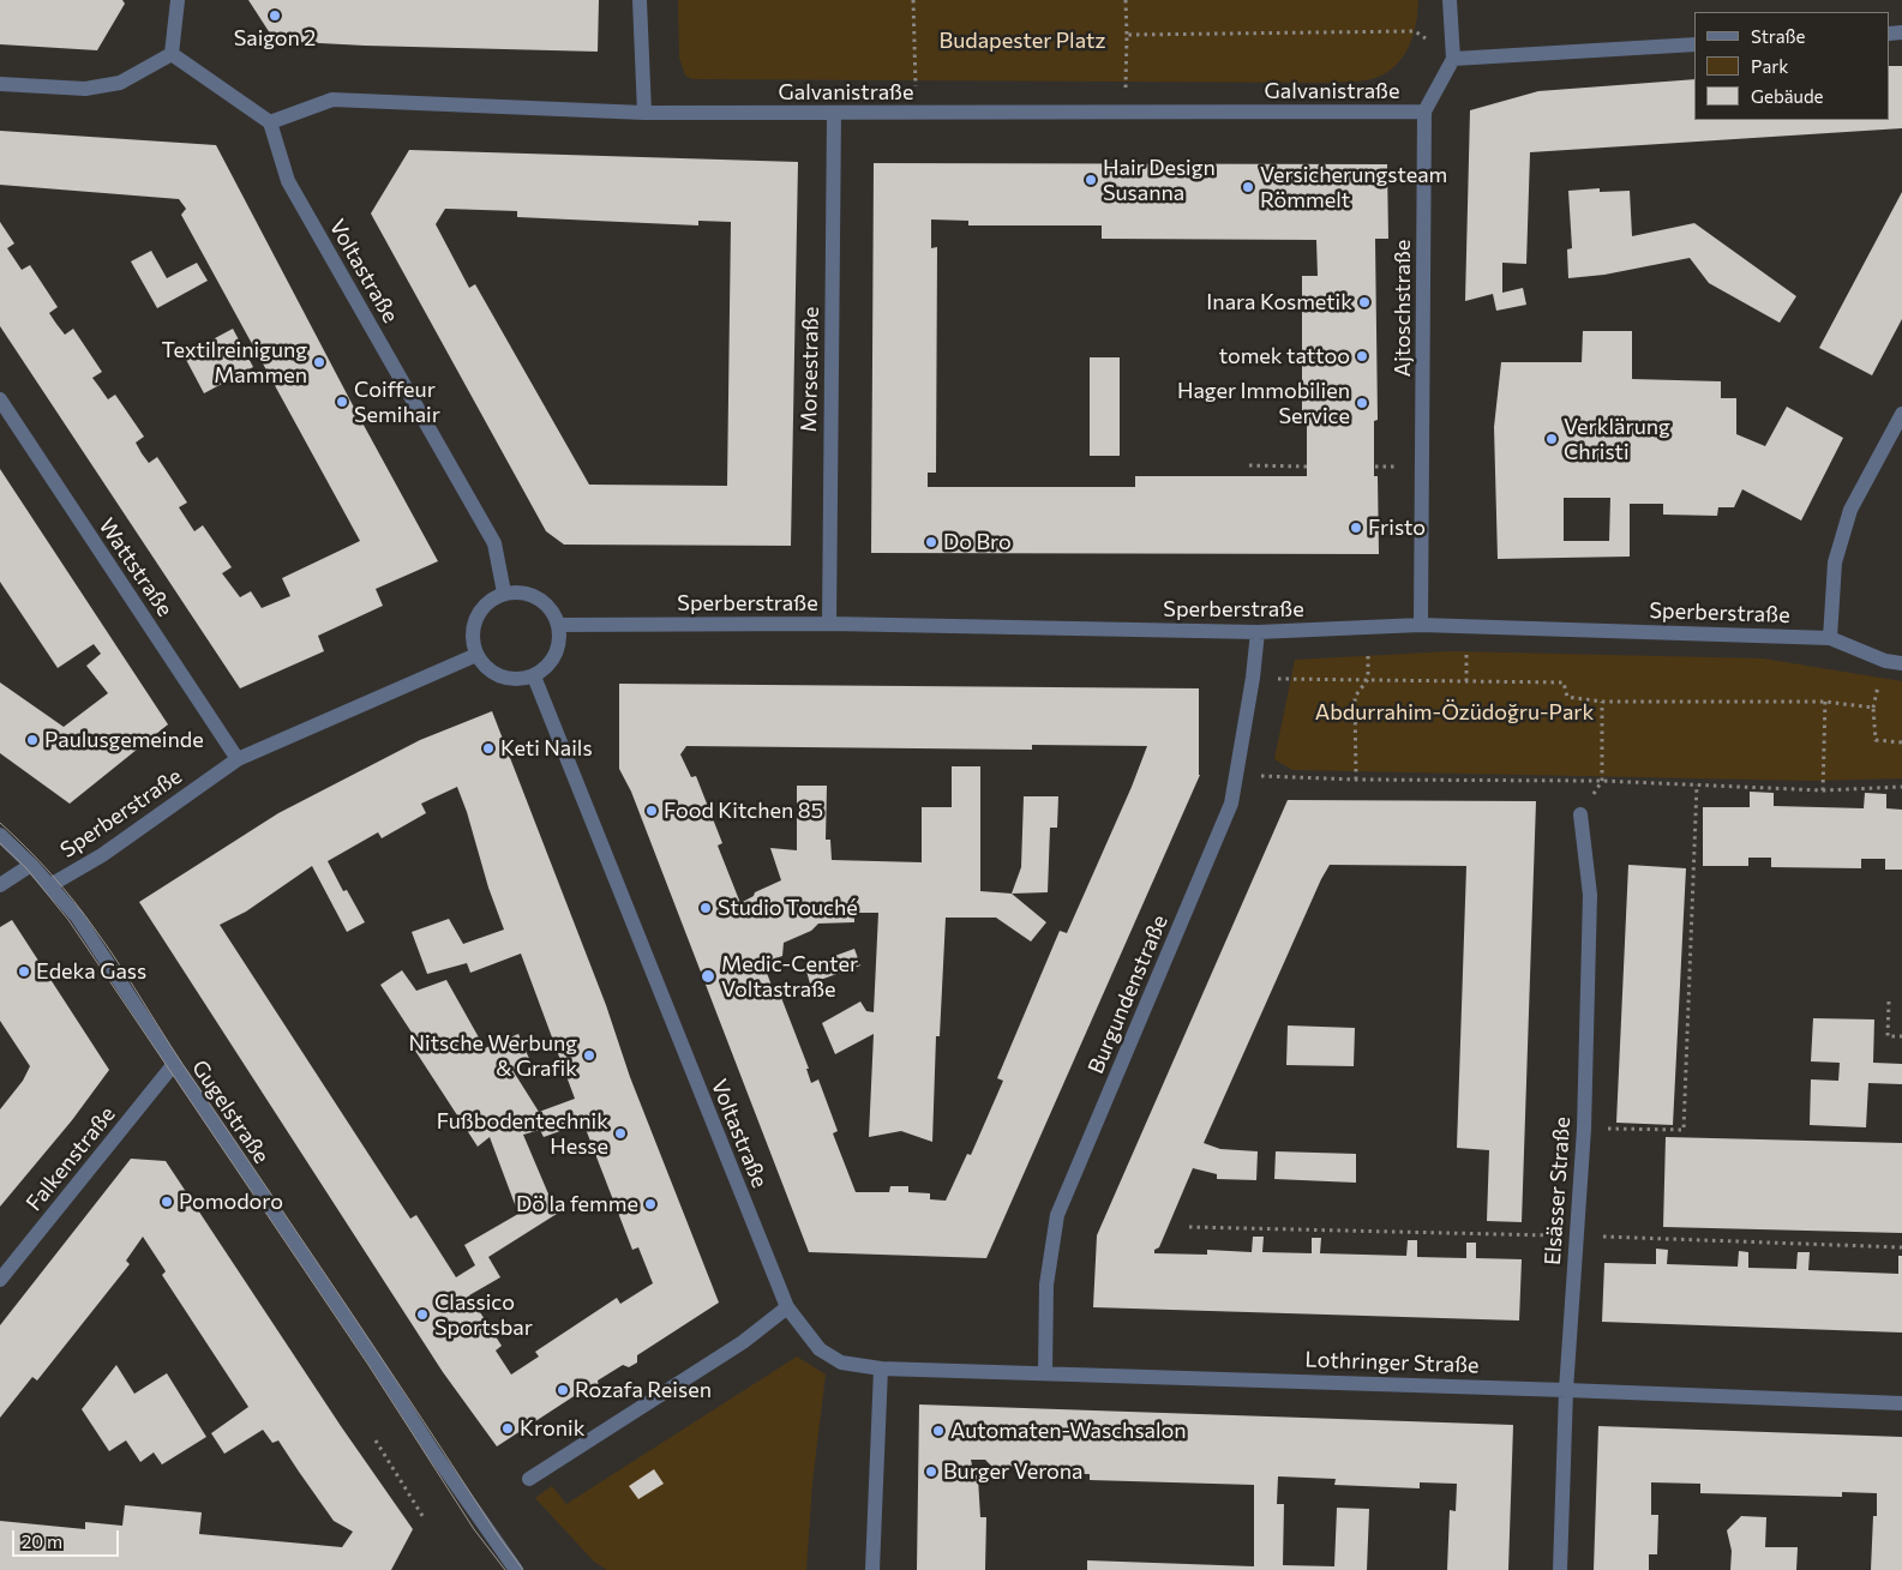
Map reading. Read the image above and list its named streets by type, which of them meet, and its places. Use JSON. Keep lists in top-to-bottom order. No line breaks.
{"streets":{"street":["Galvanistraße","Voltastraße","Ajtoschstraße","Morsestraße","Wattstraße","Sperberstraße","Burgundenstraße","Gugelstraße","Falkenstraße","Elsässer Straße","Lothringer Straße"]},"crossings":[["Galvanistraße","Voltastraße"],["Galvanistraße","Ajtoschstraße"],["Galvanistraße","Morsestraße"],["Voltastraße","Sperberstraße"],["Voltastraße","Lothringer Straße"],["Ajtoschstraße","Sperberstraße"],["Morsestraße","Sperberstraße"],["Wattstraße","Sperberstraße"],["Sperberstraße","Burgundenstraße"],["Sperberstraße","Gugelstraße"],["Burgundenstraße","Lothringer Straße"],["Gugelstraße","Falkenstraße"],["Elsässer Straße","Lothringer Straße"]],"parks":["Budapester Platz","Abdurrahim-Özüdoğru-Park"],"places":["Saigon 2","Hair Design Susanna","Versicherungsteam Römmelt","Inara Kosmetik","tomek tattoo","Textilreinigung Mammen","Coiffeur Semihair","Hager Immobilien Service","Verklärung Christi","Fristo","Do Bro","Paulusgemeinde","Keti Nails","Food Kitchen 85","Studio Touché","Edeka Gass","Medic-Center Voltastraße","Nitsche Werbung & Grafik","Fußbodentechnik Hesse","Pomodoro","Dö la femme","Classico Sportsbar","Rozafa Reisen","Kronik","Automaten-Waschsalon","Burger Verona"],"legend":["Straße","Park","Gebäude"],"scale_bar":"20 m"}
